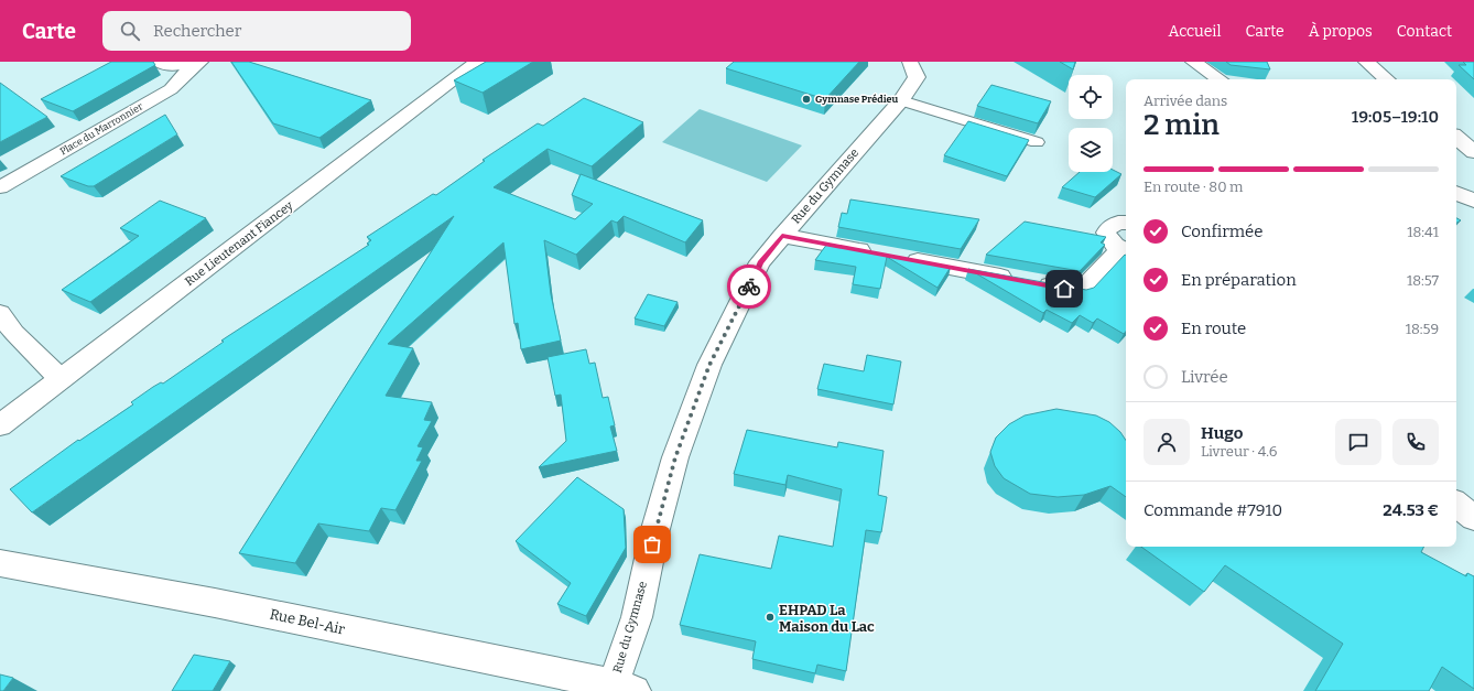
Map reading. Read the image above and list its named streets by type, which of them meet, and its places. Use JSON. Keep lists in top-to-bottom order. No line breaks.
{"streets":{"street":["Place du Marronnier","Rue du Gymnase","Rue Lieutenant Fiancey","Rue Bel-Air"]},"crossings":[["Rue du Gymnase","Rue Bel-Air"]],"places":["Gymnase Prédieu","EHPAD La Maison du Lac"],"page":{"header":"Carte","search":"Rechercher","nav":["Accueil","Carte","À propos","Contact"],"heading":["2 min","Arrivée dans","19:05–19:10"],"panel":["Hugo","Livreur · 4.6","Commande #7910","24.53 €"],"bar":"En route · 80 m","list":[["Confirmée","18:41"],["En préparation","18:57"],["En route","18:59"],"Livrée"]}}
